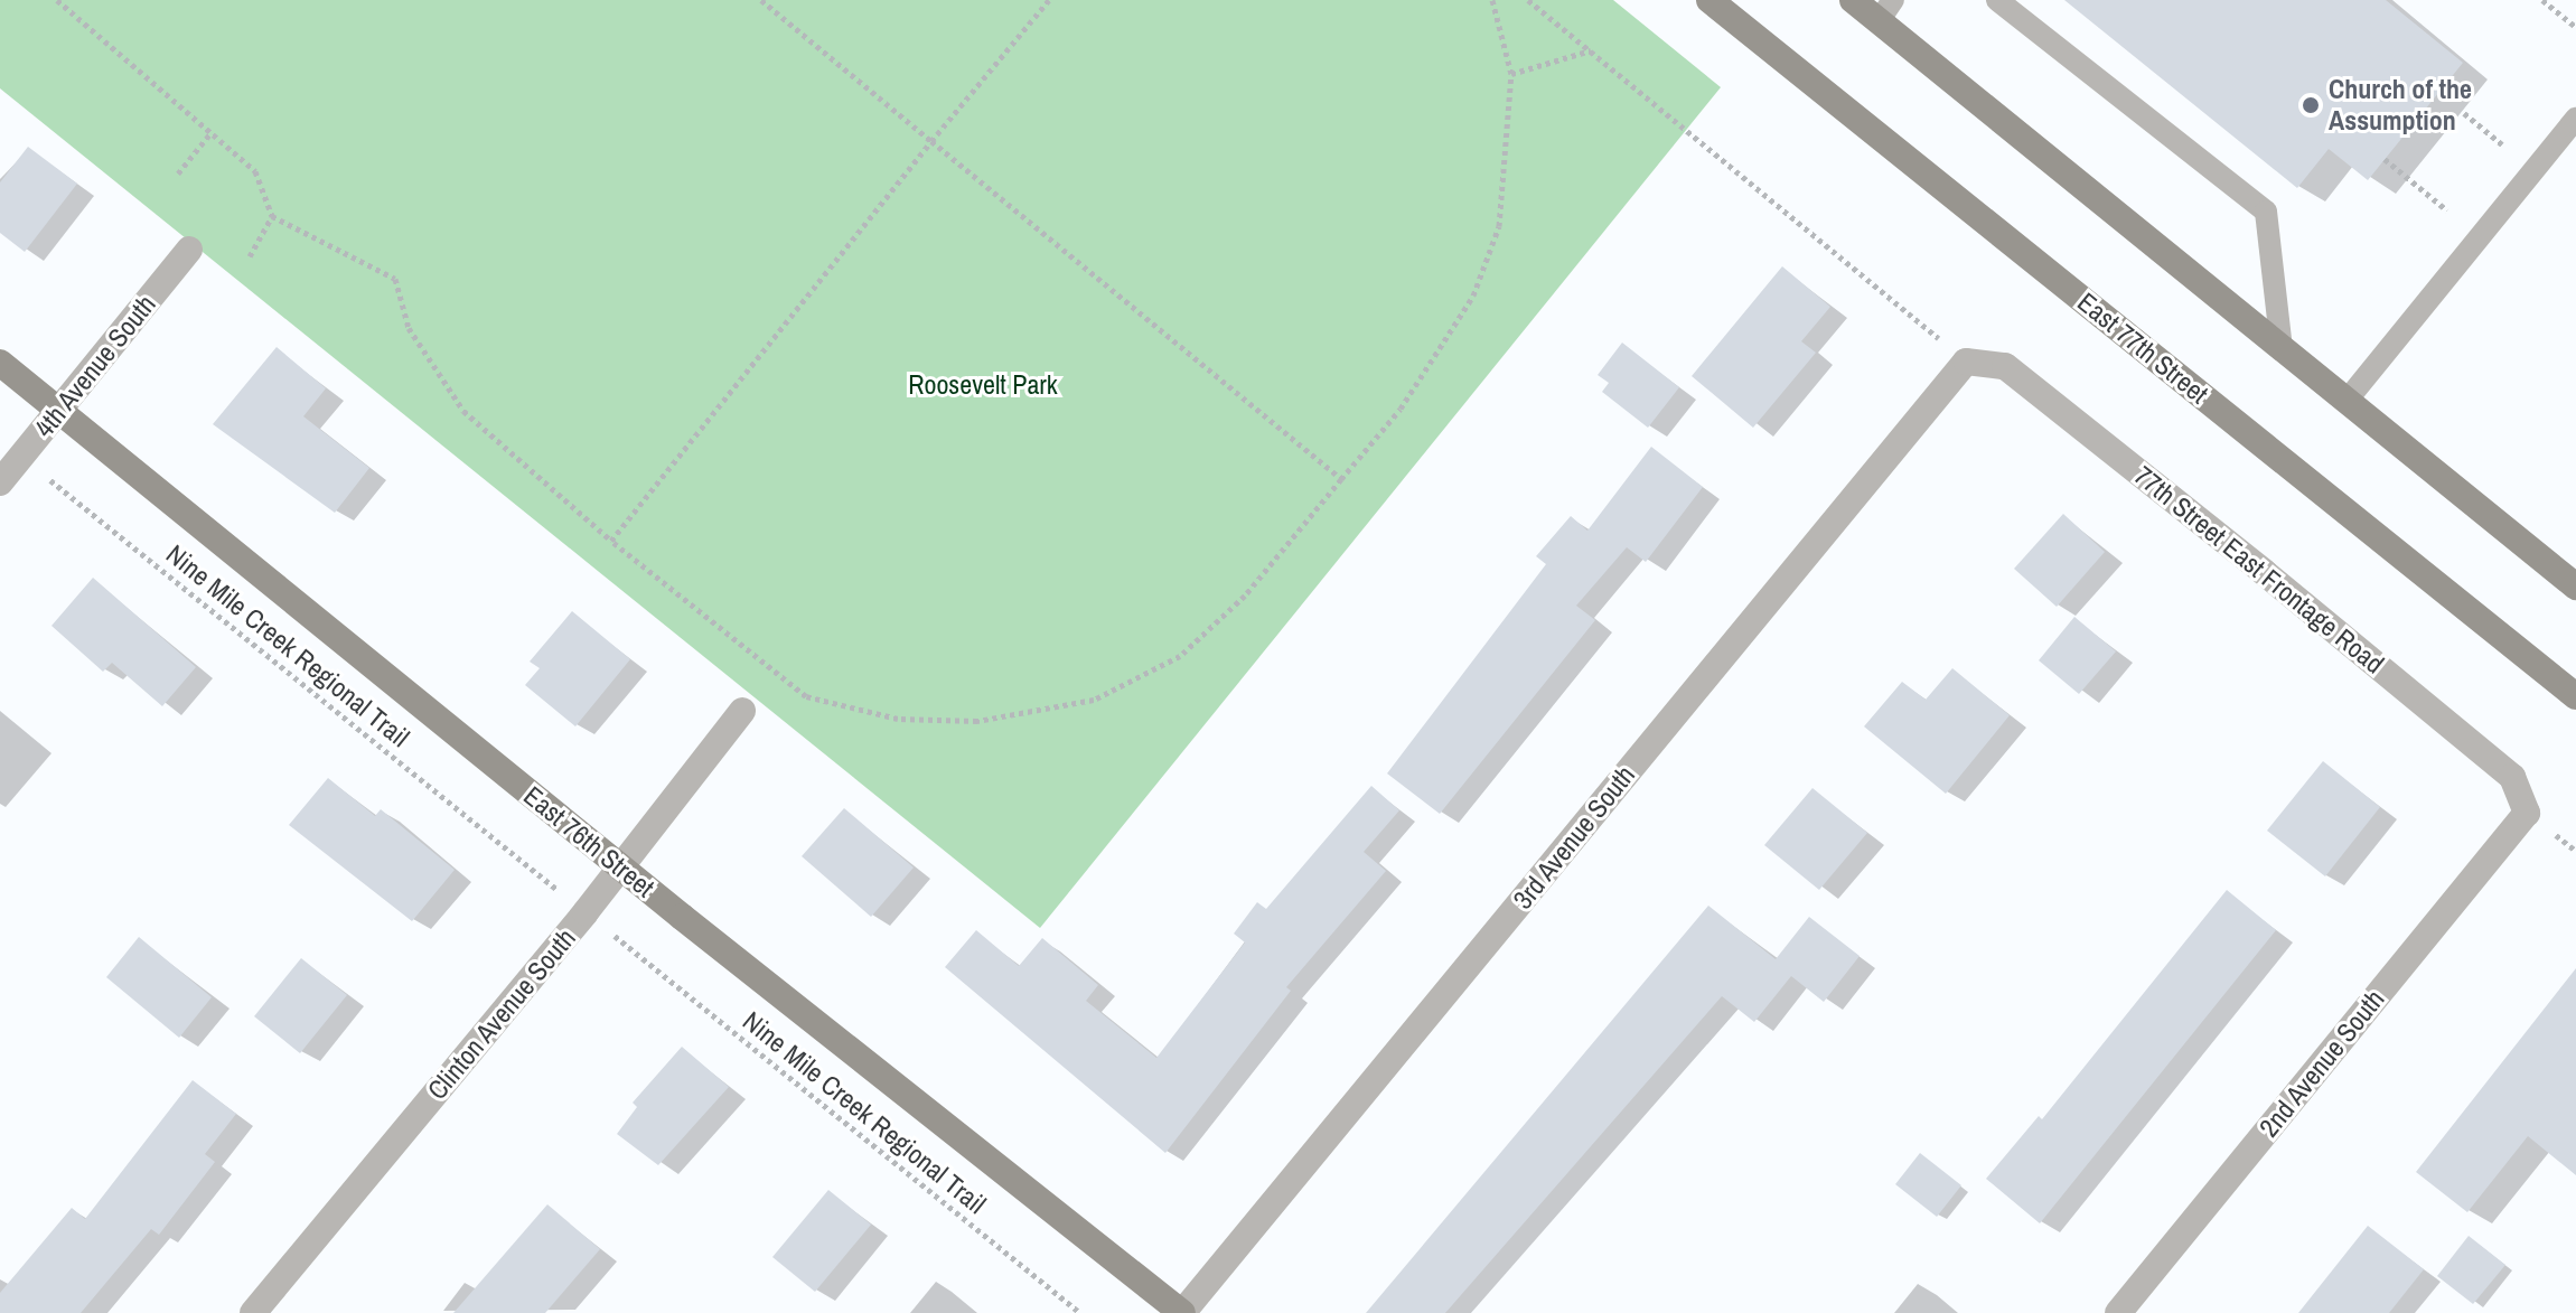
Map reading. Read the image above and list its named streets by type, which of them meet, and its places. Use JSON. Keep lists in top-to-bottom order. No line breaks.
{"streets":{"street":["East 77th Street","4th Avenue South","77th Street East Frontage Road","3rd Avenue South","East 76th Street","Clinton Avenue South","2nd Avenue South"],"path":["Nine Mile Creek Regional Trail"]},"crossings":[["4th Avenue South","Nine Mile Creek Regional Trail"],["4th Avenue South","East 76th Street"],["77th Street East Frontage Road","3rd Avenue South"],["77th Street East Frontage Road","2nd Avenue South"],["3rd Avenue South","East 76th Street"],["East 76th Street","Clinton Avenue South"]],"parks":["Roosevelt Park"],"places":["Church of the Assumption"]}
